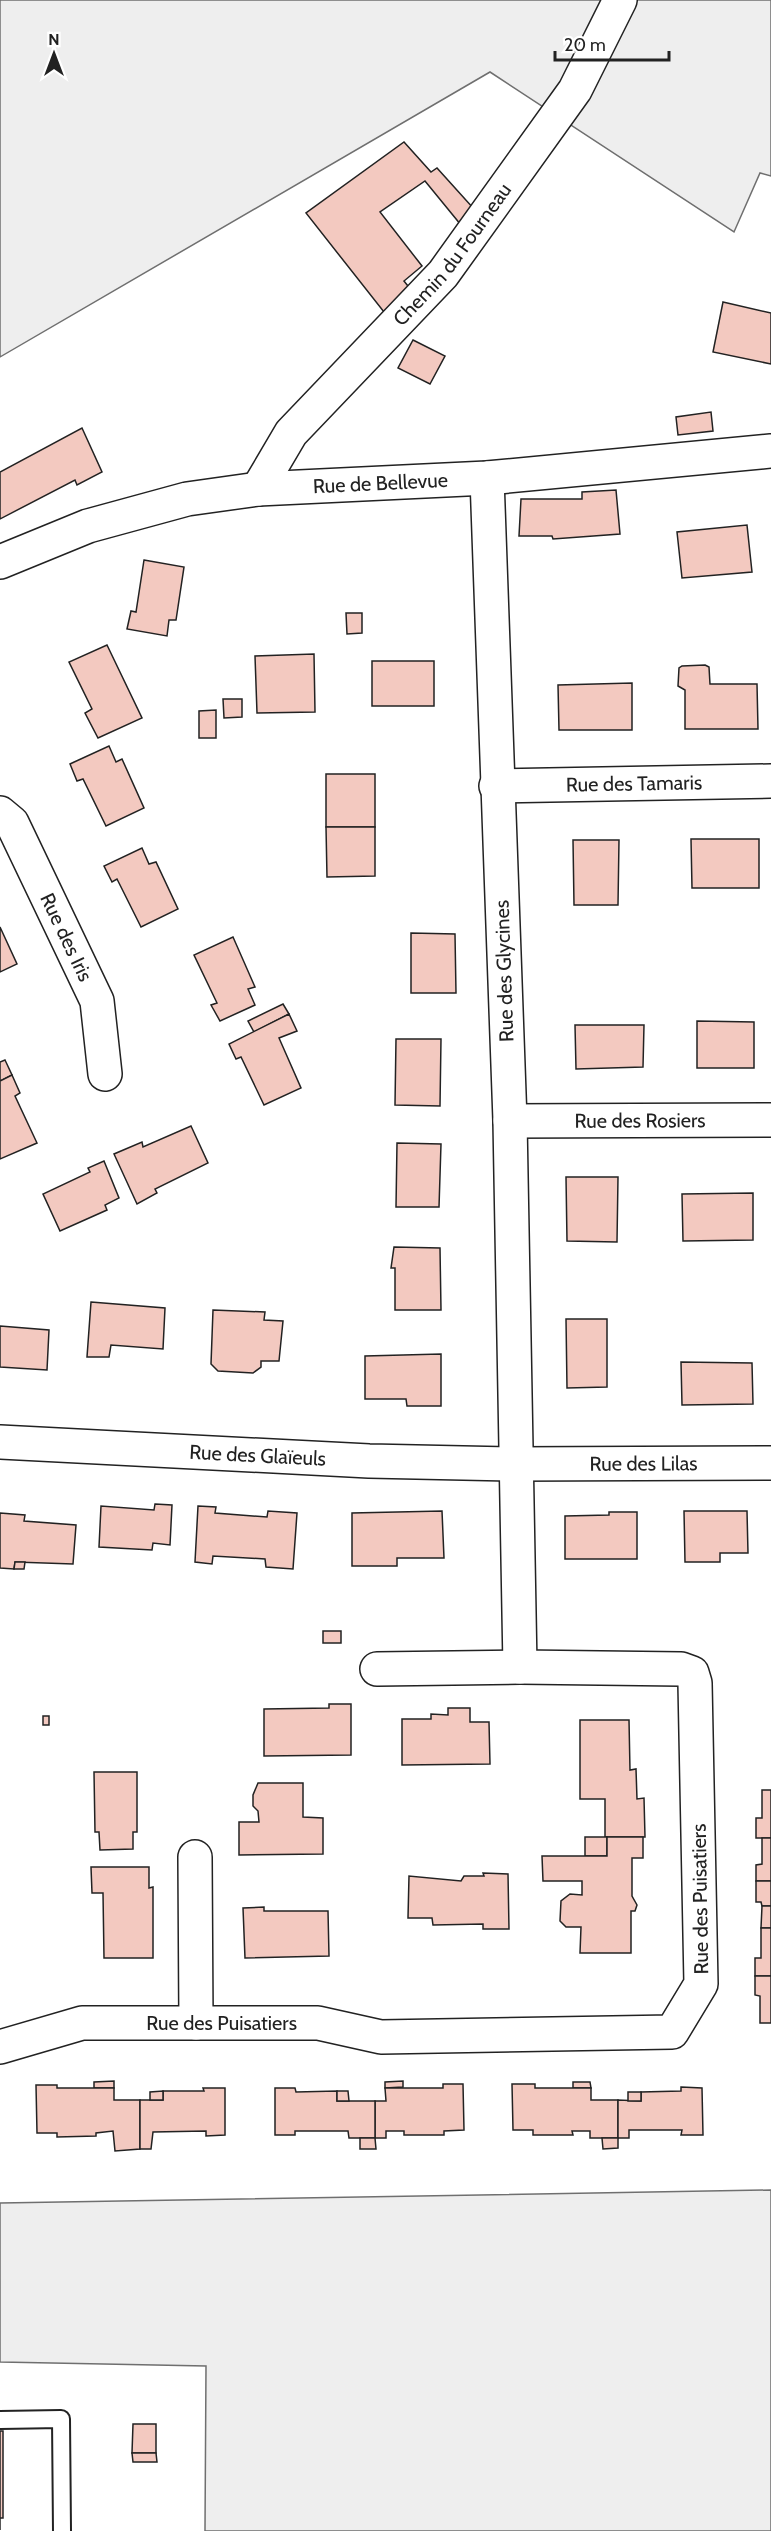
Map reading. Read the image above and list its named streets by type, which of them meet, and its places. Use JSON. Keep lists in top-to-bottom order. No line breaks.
{"streets":{"street":["Chemin du Fourneau","Rue de Bellevue","Rue des Tamaris","Rue des Iris","Rue des Glycines","Rue des Rosiers","Rue des Glaïeuls","Rue des Lilas","Rue des Puisatiers"]},"crossings":[["Chemin du Fourneau","Rue de Bellevue"],["Rue de Bellevue","Rue des Glycines"],["Rue des Tamaris","Rue des Glycines"],["Rue des Glycines","Rue des Rosiers"],["Rue des Glycines","Rue des Glaïeuls"],["Rue des Glycines","Rue des Lilas"],["Rue des Glaïeuls","Rue des Lilas"]],"scale_bar":"20 m","north":"top"}
